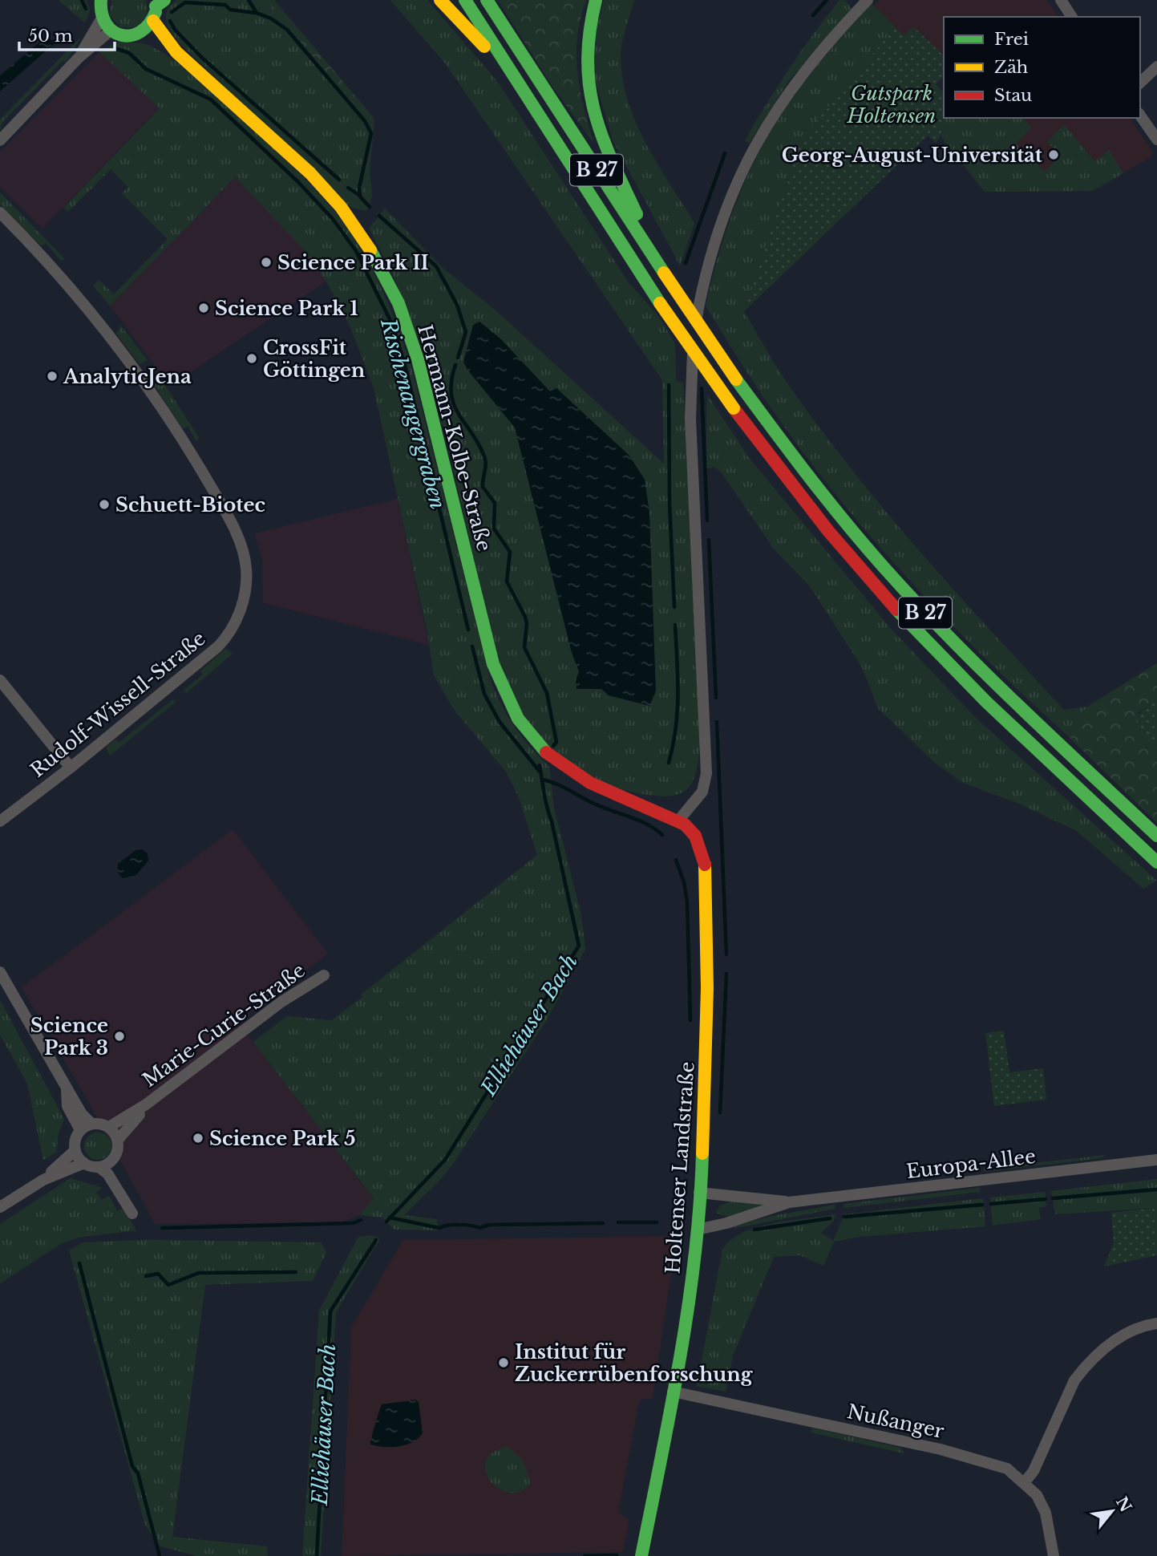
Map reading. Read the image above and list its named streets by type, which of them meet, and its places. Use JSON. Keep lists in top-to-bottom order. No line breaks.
{"streets":{"main road":["B 27","Hermann-Kolbe-Straße","Holtenser Landstraße"],"street":["Rudolf-Wissell-Straße","Marie-Curie-Straße","Europa-Allee","Nußanger"]},"crossings":[["Hermann-Kolbe-Straße","Holtenser Landstraße"],["Europa-Allee","Holtenser Landstraße"],["Holtenser Landstraße","Nußanger"]],"water":["Rischenangergraben","Elliehäuser Bach"],"parks":["Gutspark Holtensen"],"places":["Georg-August-Universität","Science Park II","Science Park 1","CrossFit Göttingen","AnalyticJena","Schuett-Biotec","Science Park 3","Science Park 5","Institut für Zuckerrübenforschung"],"legend":["Frei","Zäh","Stau"],"scale_bar":"50 m","north":"top right"}
